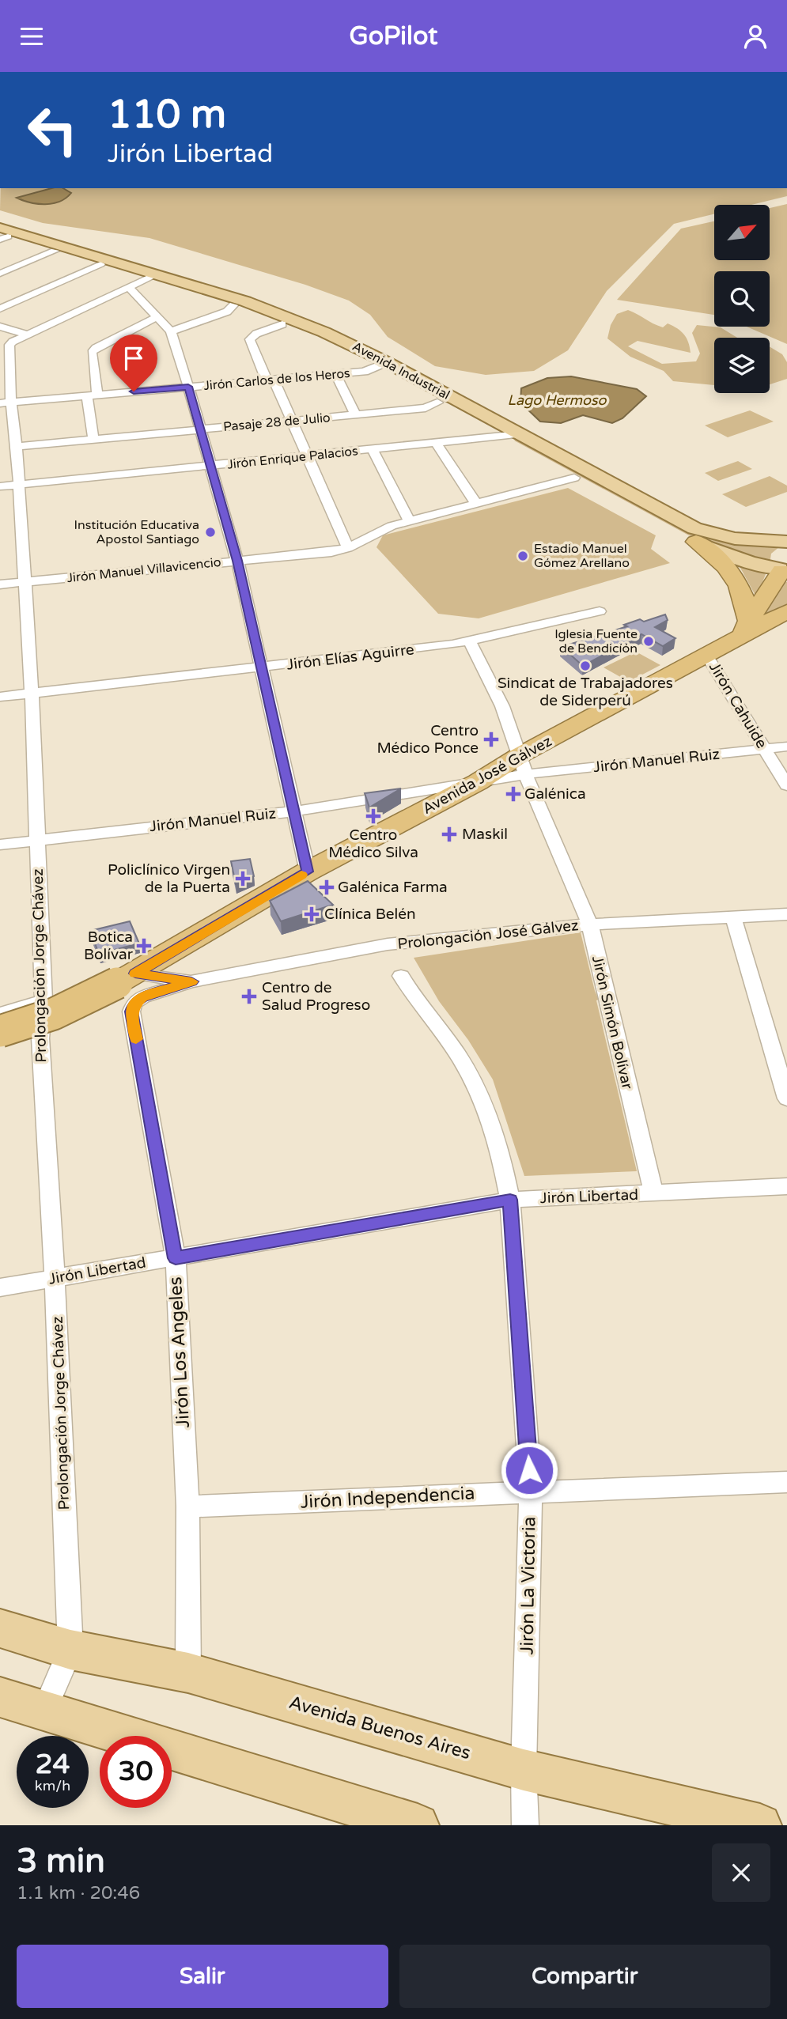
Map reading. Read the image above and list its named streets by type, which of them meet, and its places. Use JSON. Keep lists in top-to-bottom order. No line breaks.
{"streets":{"highway":["Avenida José Gálvez"],"main road":["Avenida Industrial","Avenida Buenos Aires"],"street":["Jirón Carlos de los Heros","Pasaje 28 de Julio","Jirón Enrique Palacios","Jirón Manuel Villavicencio","Jirón Elías Aguirre","Jirón Cahuide","Jirón Manuel Ruiz","Prolongación José Gálvez","Prolongación Jorge Chávez","Jirón Simón Bolívar","Jirón Libertad","Jirón Los Angeles","Jirón Independencia","Jirón La Victoria"]},"crossings":[["Avenida Industrial","Jirón Carlos de los Heros"],["Avenida Industrial","Pasaje 28 de Julio"],["Avenida Industrial","Jirón Enrique Palacios"],["Avenida Industrial","Jirón Manuel Villavicencio"],["Avenida Industrial","Avenida José Gálvez"],["Avenida Industrial","Prolongación Jorge Chávez"],["Jirón Carlos de los Heros","Prolongación Jorge Chávez"],["Pasaje 28 de Julio","Prolongación Jorge Chávez"],["Jirón Enrique Palacios","Prolongación Jorge Chávez"],["Jirón Manuel Villavicencio","Prolongación Jorge Chávez"],["Jirón Elías Aguirre","Prolongación Jorge Chávez"],["Jirón Elías Aguirre","Jirón Simón Bolívar"],["Jirón Cahuide","Jirón Manuel Ruiz"],["Jirón Cahuide","Avenida José Gálvez"],["Jirón Manuel Ruiz","Avenida José Gálvez"],["Jirón Manuel Ruiz","Prolongación Jorge Chávez"],["Jirón Manuel Ruiz","Jirón Simón Bolívar"],["Avenida José Gálvez","Prolongación José Gálvez"],["Avenida José Gálvez","Jirón Simón Bolívar"],["Avenida José Gálvez","Jirón Los Angeles"],["Prolongación José Gálvez","Jirón Simón Bolívar"],["Prolongación José Gálvez","Jirón Los Angeles"],["Prolongación Jorge Chávez","Jirón Libertad"],["Prolongación Jorge Chávez","Avenida Buenos Aires"],["Jirón Simón Bolívar","Jirón Libertad"],["Jirón Libertad","Jirón Los Angeles"],["Jirón Libertad","Jirón La Victoria"],["Jirón Los Angeles","Jirón Independencia"],["Jirón Los Angeles","Avenida Buenos Aires"],["Jirón Independencia","Jirón La Victoria"],["Jirón La Victoria","Avenida Buenos Aires"]],"water":["Lago Hermoso"],"places":{"other":["Institución Educativa Apostol Santiago","Estadio Manuel Gómez Arellano","Iglesia Fuente de Bendicíón","Sindicat de Trabajadores de Siderperú"],"health":["Centro Médico Ponce","Galénica","Centro Médico Silva","Maskil","Policlínico Virgen de la Puerta","Galénica Farma","Clínica Belén","Botica Bolívar","Centro de Salud Progreso"]},"north":"top right","page":{"header":"GoPilot","turn":["110 m","Jirón Libertad"],"speed":"24 km/h","limit":"30","heading":["3 min","1.1 km · 20:46"],"buttons":["Salir","Compartir"]}}
